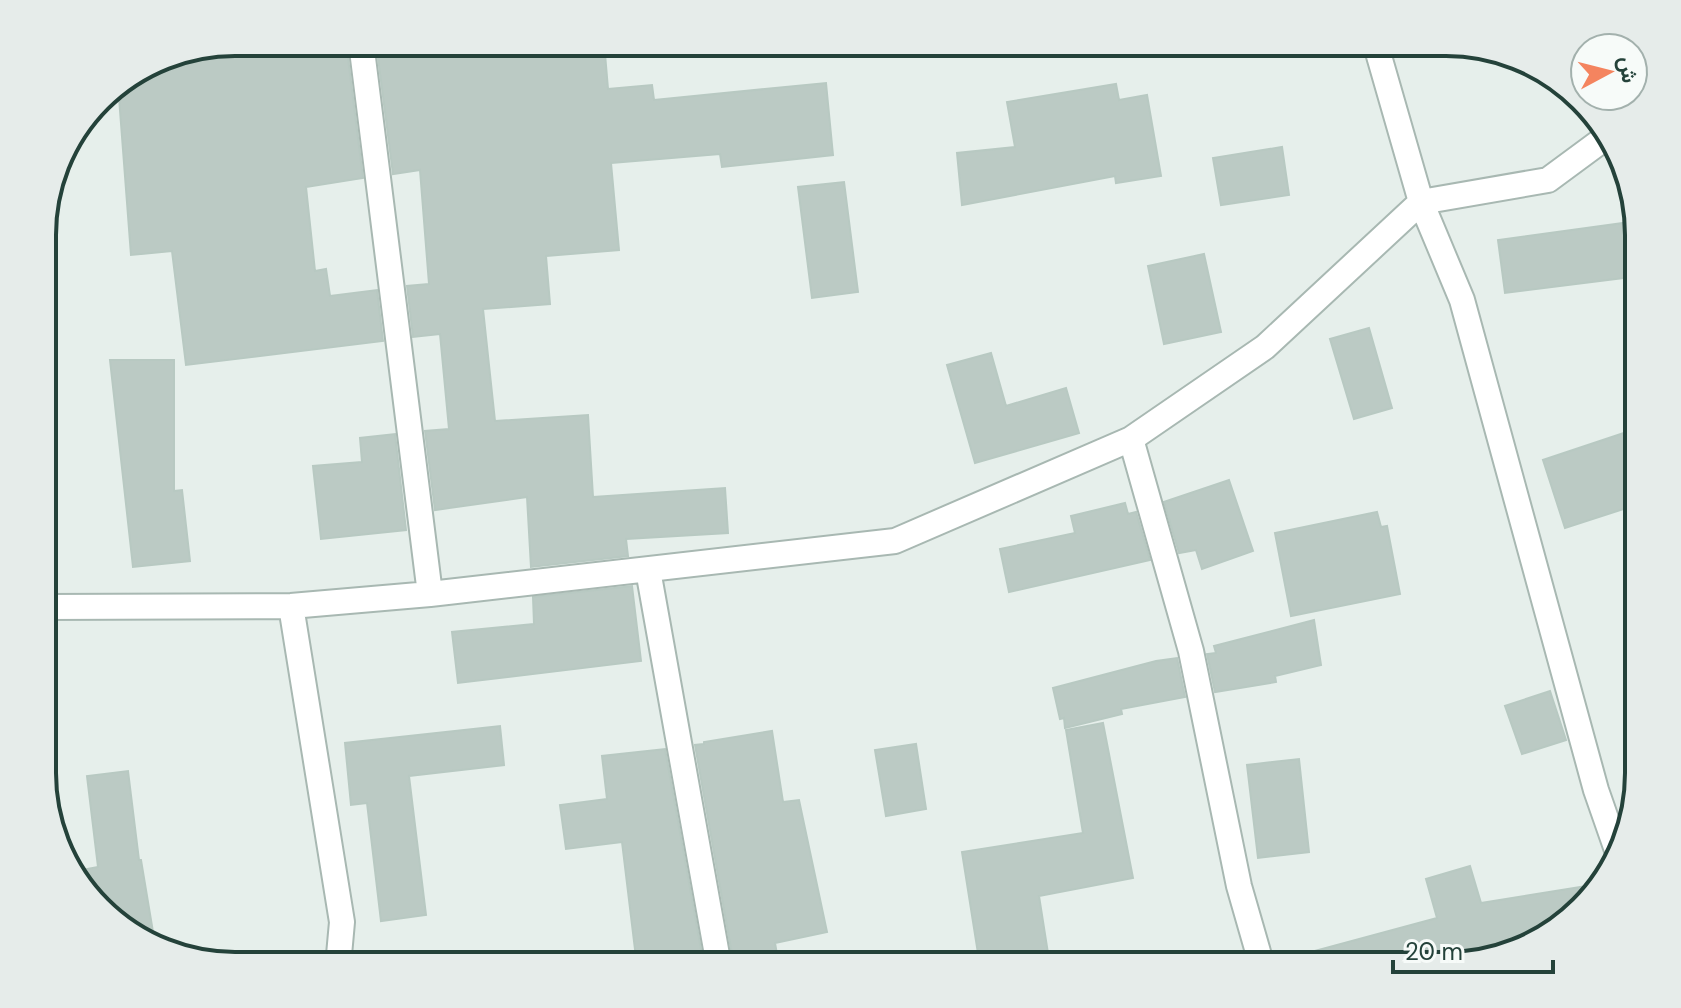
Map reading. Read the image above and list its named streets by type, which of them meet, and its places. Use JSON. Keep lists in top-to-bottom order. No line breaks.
{"scale_bar":"20 m","north":"right"}
